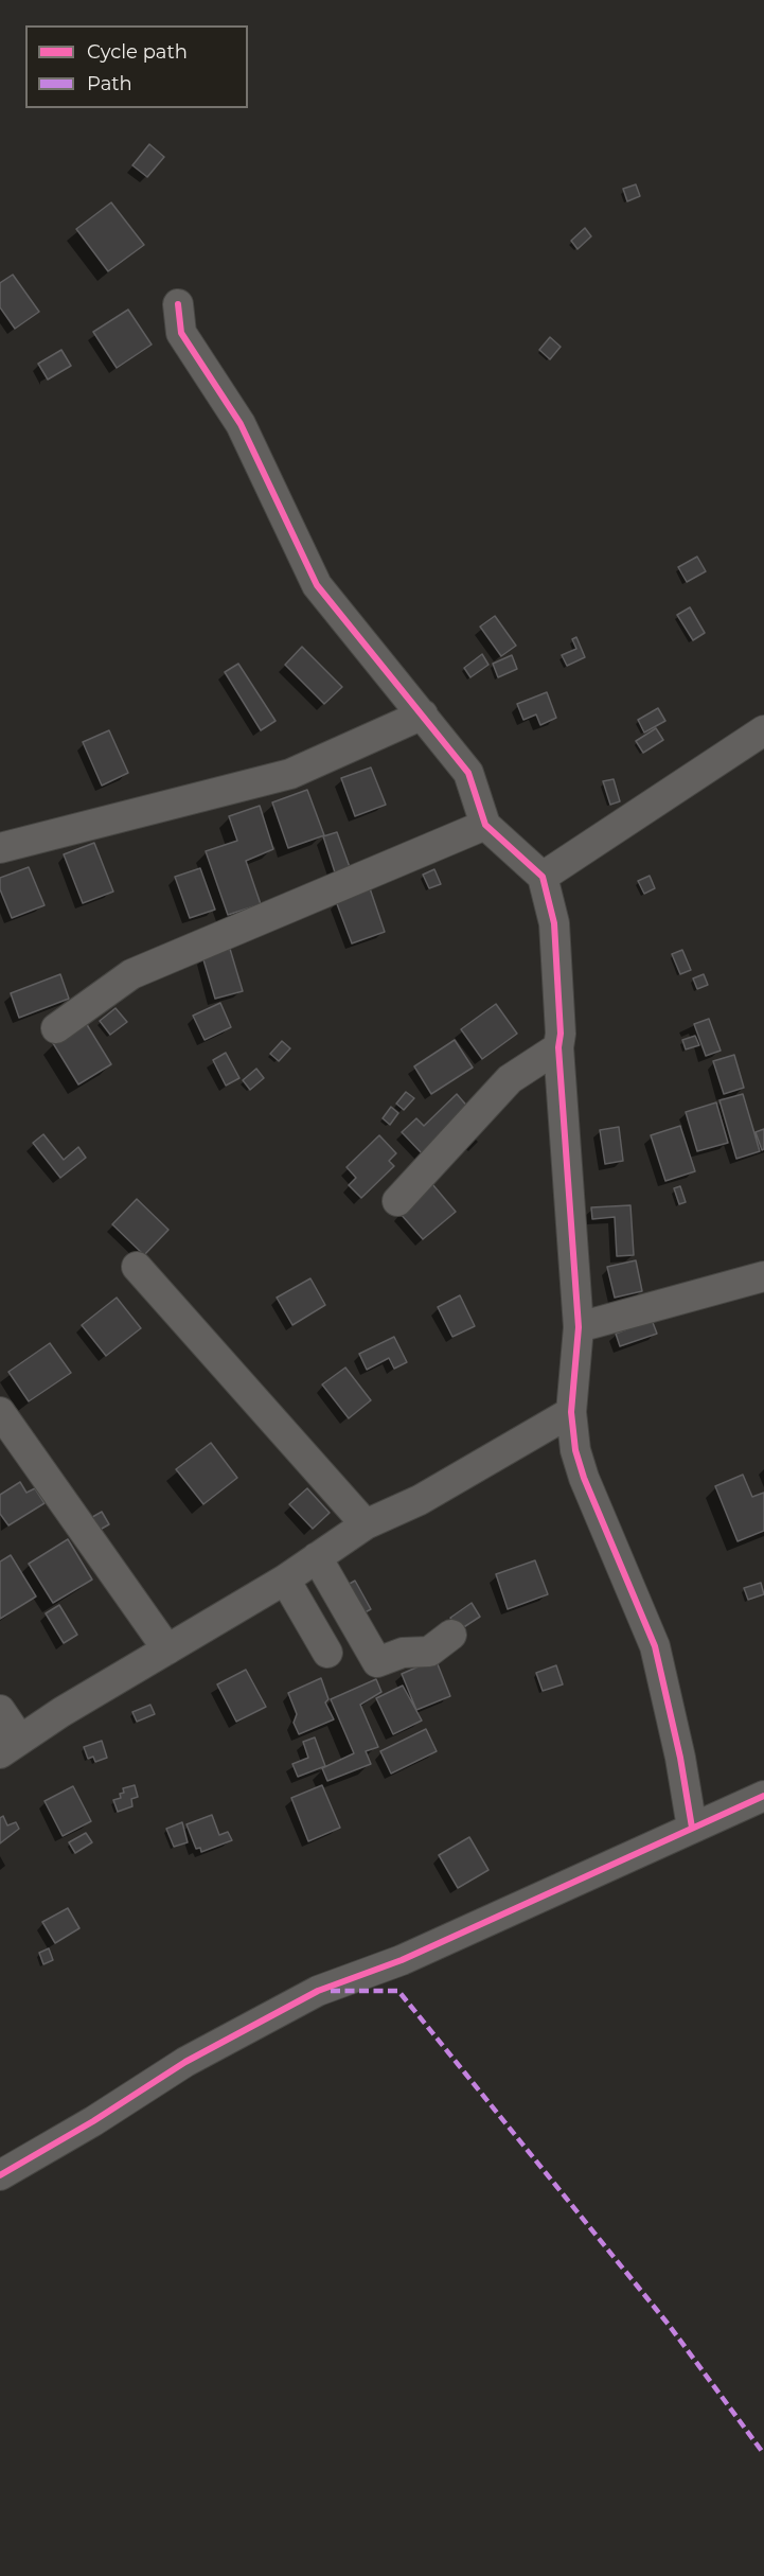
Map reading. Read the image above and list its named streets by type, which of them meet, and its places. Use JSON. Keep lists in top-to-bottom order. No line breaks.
{"legend":["Cycle path","Path"]}
